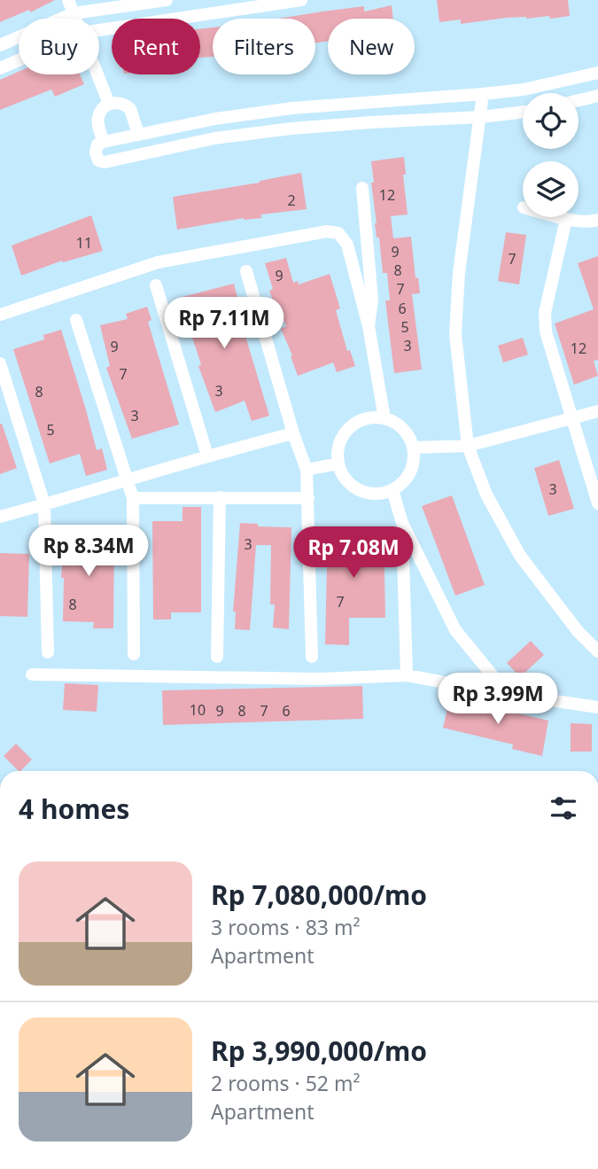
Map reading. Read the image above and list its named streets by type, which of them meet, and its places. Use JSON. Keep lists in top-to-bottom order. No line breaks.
{"house_numbers":["12","2","11","9","7","8","9","7","6","5","3","9","12","7","3","8","3","5","3","3","7","8","10","9","8","7","6"],"page":{"chip":["Buy","Rent","Filters","New"],"price":["Rp 7.11M","Rp 8.34M","Rp 7.08M","Rp 3.99M"],"heading":"4 homes","list":[{"name":"Rp 7,080,000/mo","note":"3 rooms · 83 m² · Apartment"},{"name":"Rp 3,990,000/mo","note":"2 rooms · 52 m² · Apartment"}]}}
